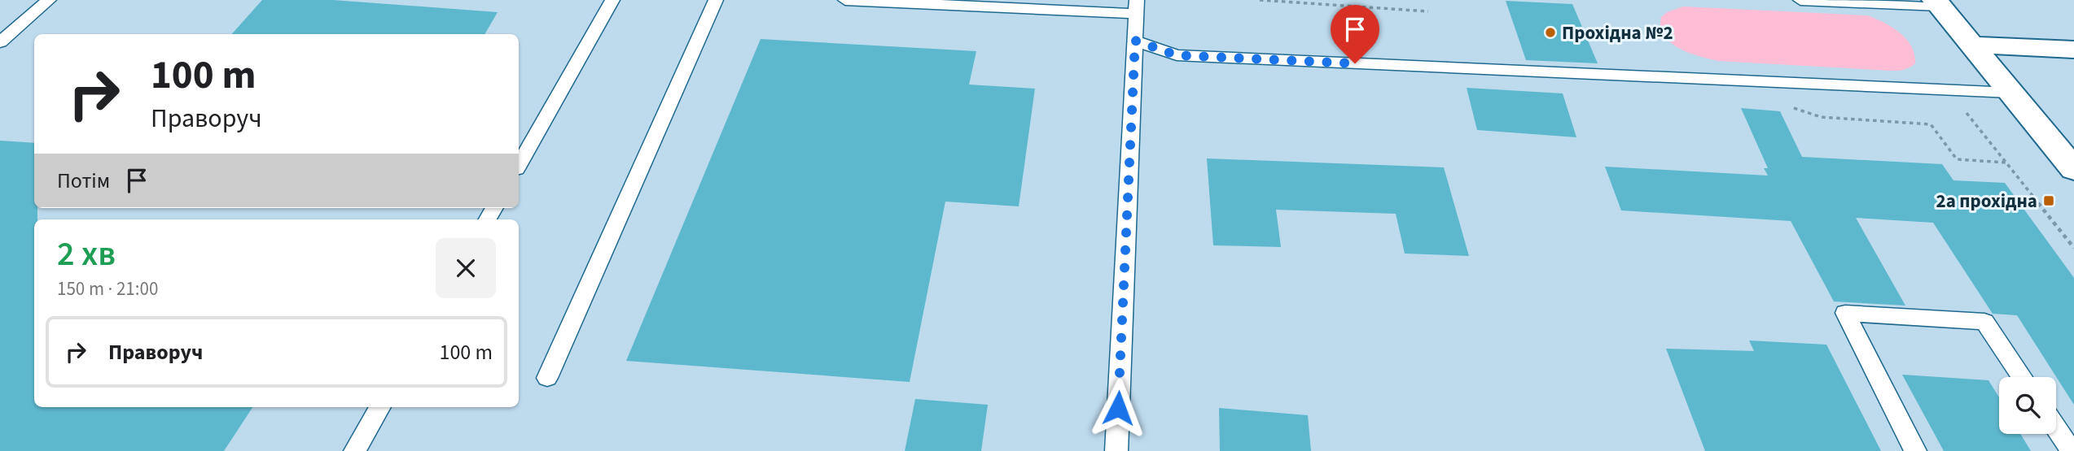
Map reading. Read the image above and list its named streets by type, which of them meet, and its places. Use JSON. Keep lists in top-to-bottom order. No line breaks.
{"places":{"other":["Прохідна №2"],"transit":["2а прохідна"]},"page":{"turn":["100 m","Праворуч"],"then":"Потім","heading":["2 хв","150 m · 21:00"],"list":[{"name":"Праворуч","value":"100 m"}]}}
